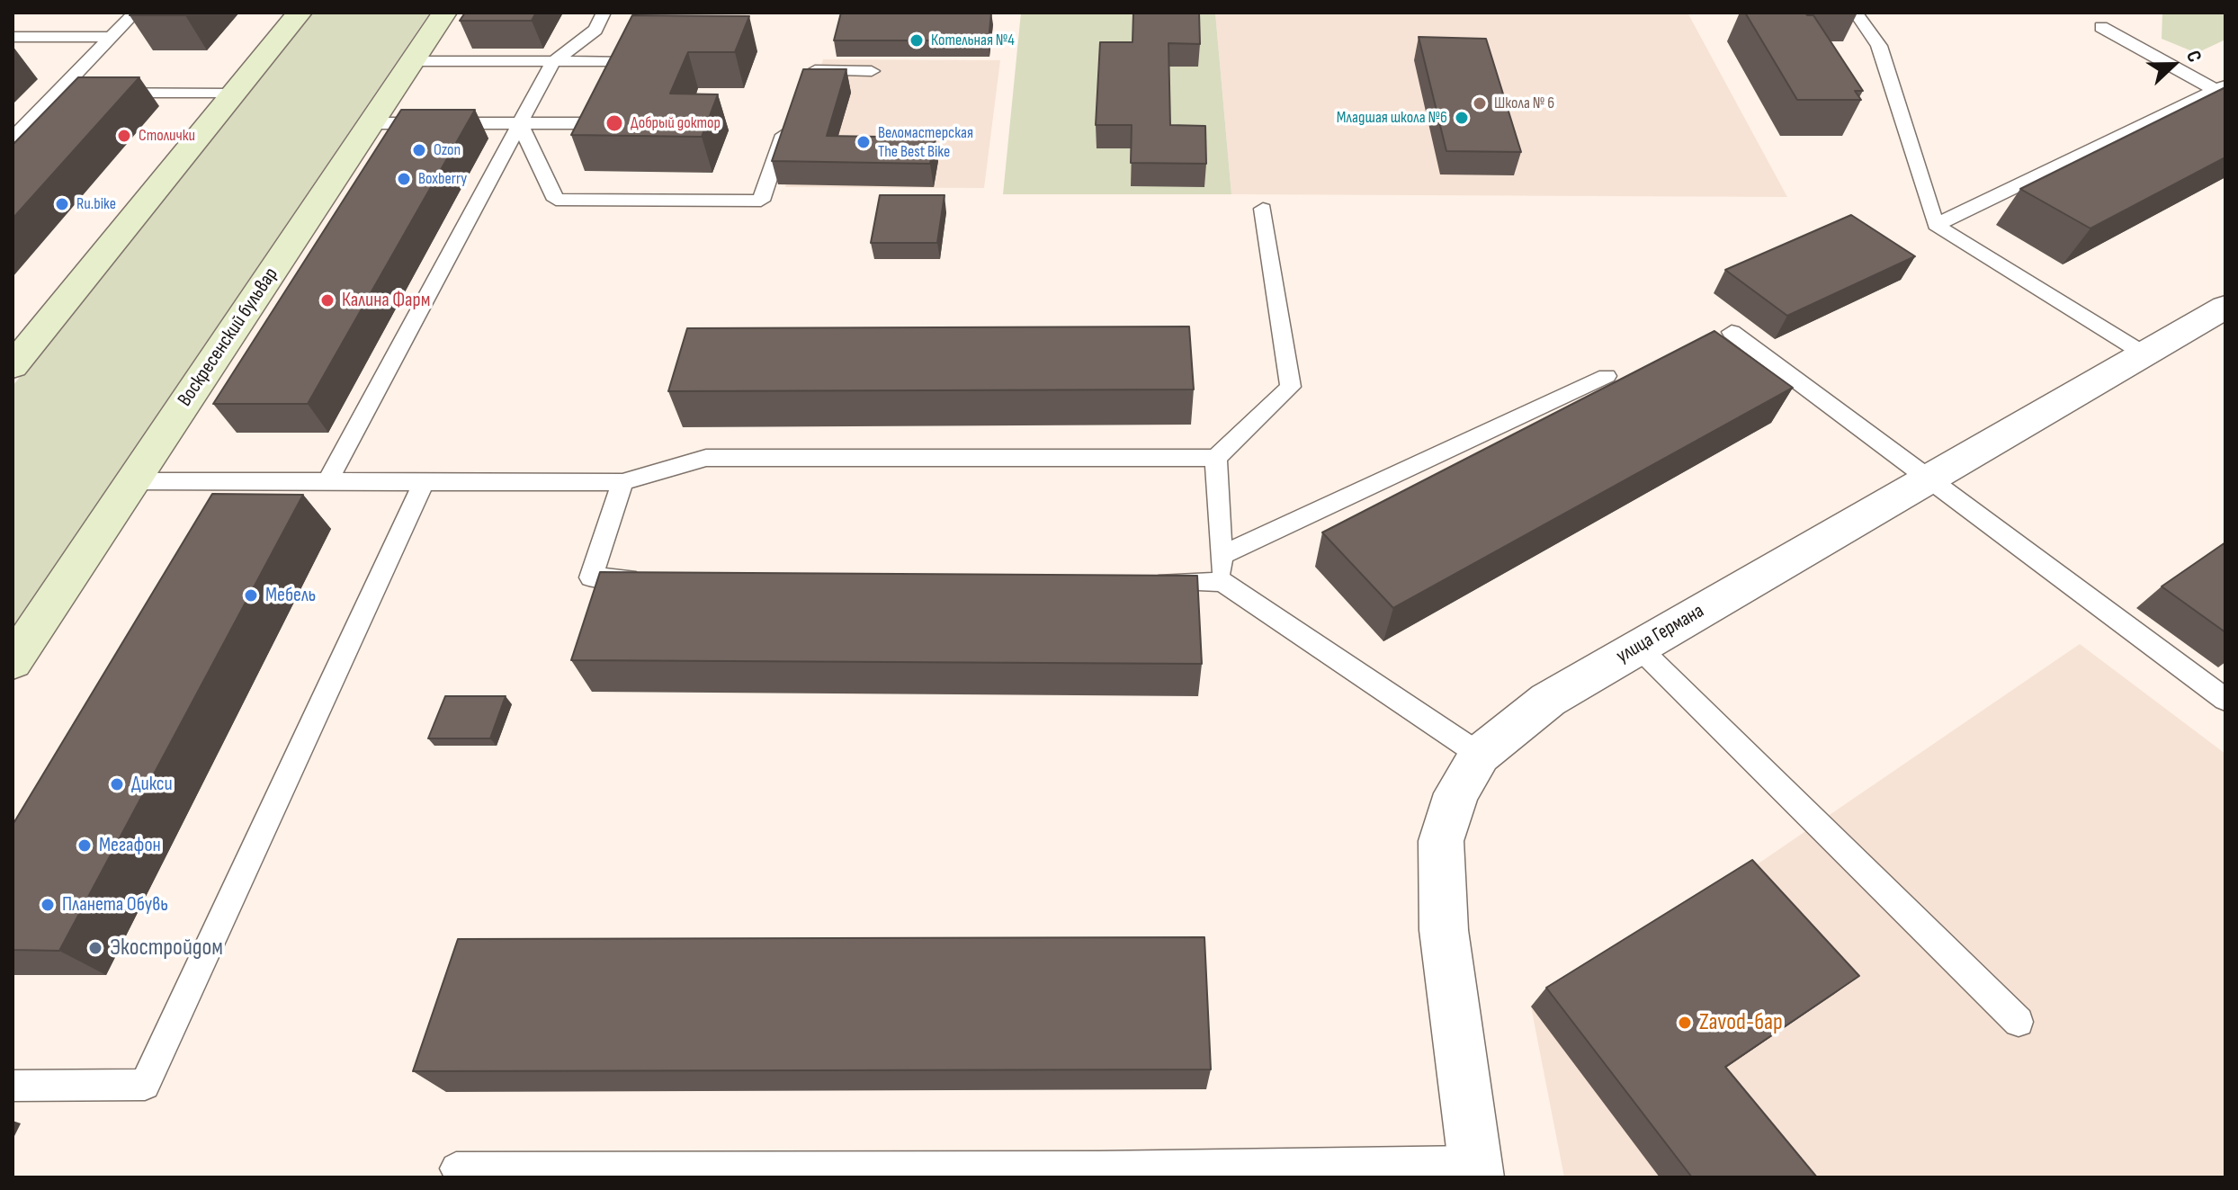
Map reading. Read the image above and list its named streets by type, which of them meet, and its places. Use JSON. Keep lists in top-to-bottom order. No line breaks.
{"streets":{"main road":["Воскресенский бульвар"],"street":["улица Германа"]},"places":["Котельная №4","Школа № 6","Младшая школа №6","Добрый доктор","Столички","Веломастерская The Best Bike","Ozon","Boxberry","Ru.bike","Калина Фарм","Мебель","Дикси","Мегафон","Планета Обувь","Экостройдом","Zavod-бар"],"north":"right"}
